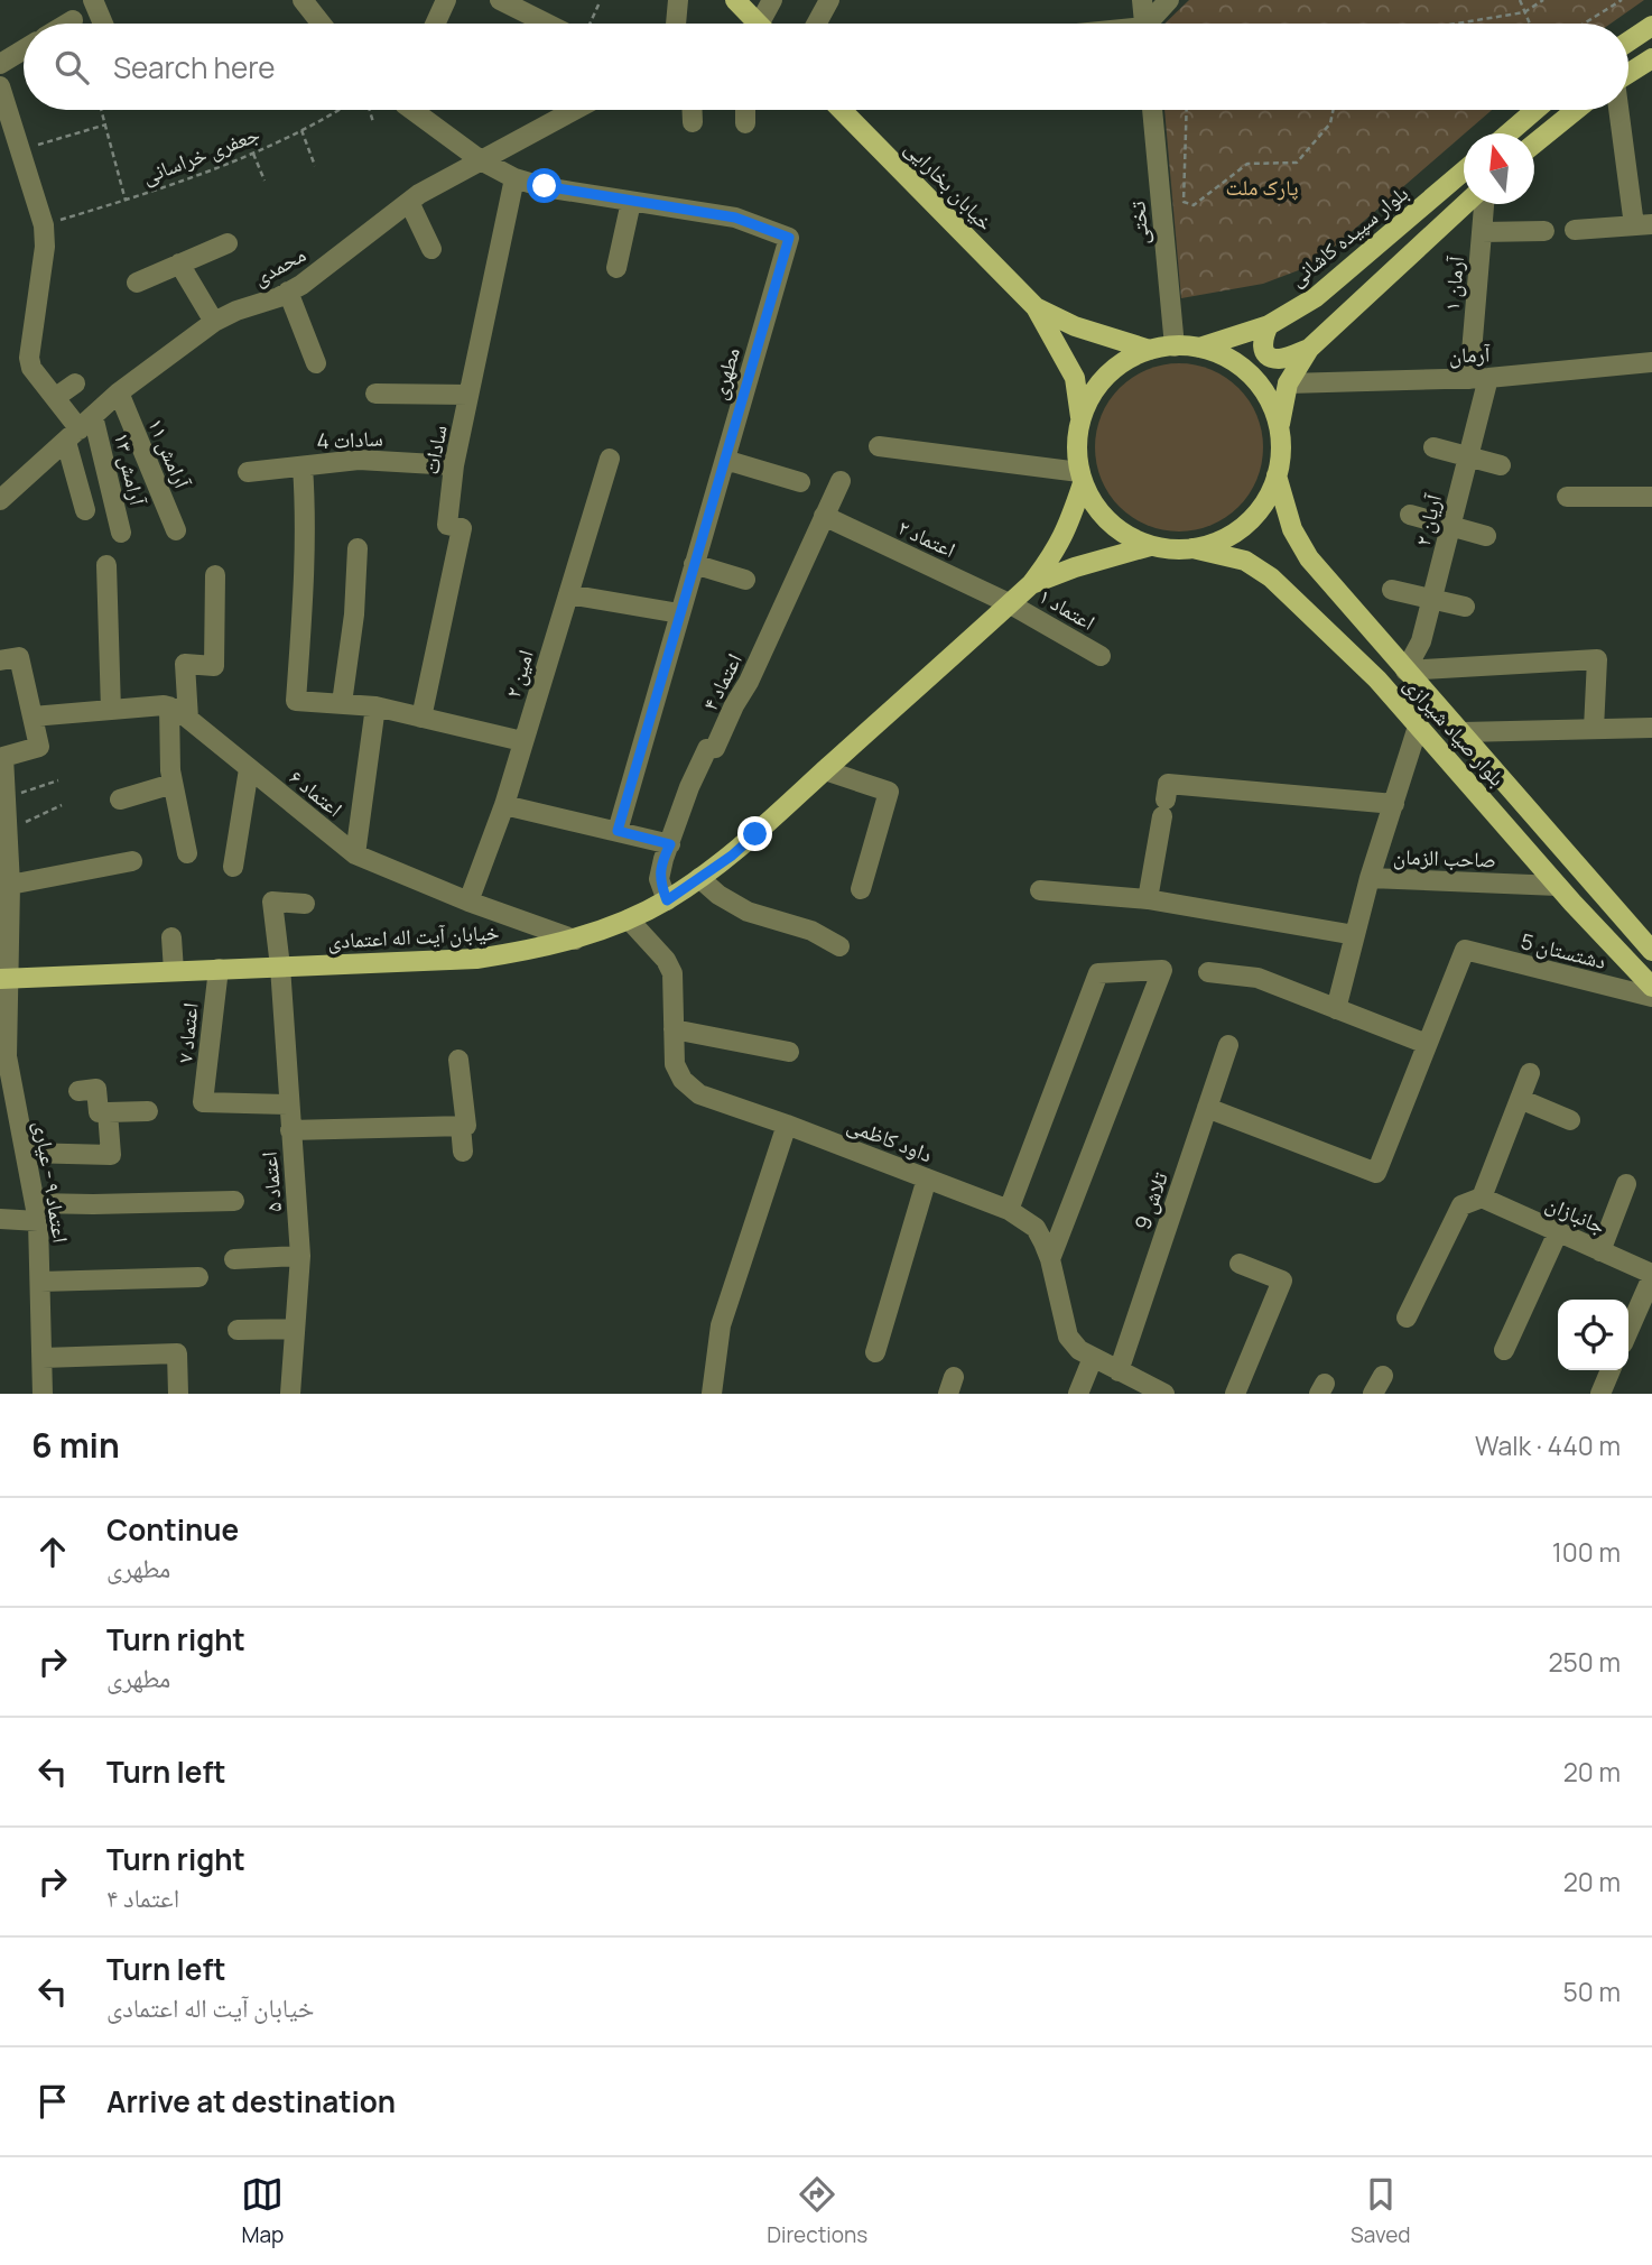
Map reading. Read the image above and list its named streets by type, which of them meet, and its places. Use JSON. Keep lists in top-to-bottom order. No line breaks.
{"streets":{"main road":["خیابان بخارایی","بلوار سپیده کاشانی","بلوار صیاد شیرازی","خیابان آیت اله اعتمادی"],"street":["تختی","محمدی","آرمان ۱","آرمان","مطهری","سادات 4","سادات","آرامش ۱۱","آرامش ۱۳","آریان ۲","اعتماد ۲","اعتماد ۱","امین ۲","اعتماد ۴","اعتماد ۶","صاحب الزمان","دشتستان 5","اعتماد ۷","داود کاظمی","اعتماد ۹ - عیاری","اعتماد ۵","تلاش 9","جانبازان"],"path":["جعفری خراسانی"]},"crossings":[["خیابان بخارایی","تختی"],["خیابان بخارایی","بلوار سپیده کاشانی"],["خیابان بخارایی","بلوار صیاد شیرازی"],["تختی","بلوار سپیده کاشانی"],["تختی","بلوار صیاد شیرازی"],["بلوار سپیده کاشانی","بلوار صیاد شیرازی"],["محمدی","مطهری"],["محمدی","آرامش ۱۱"],["محمدی","آرامش ۱۳"],["آرمان ۱","آرمان"],["آرمان ۱","آریان ۲"],["آرمان","آریان ۲"],["مطهری","سادات"],["سادات 4","سادات"],["آریان ۲","بلوار صیاد شیرازی"],["اعتماد ۲","اعتماد ۱"],["اعتماد ۲","اعتماد ۴"],["اعتماد ۲","خیابان آیت اله اعتمادی"],["اعتماد ۱","خیابان آیت اله اعتمادی"],["امین ۲","اعتماد ۶"],["اعتماد ۴","خیابان آیت اله اعتمادی"],["بلوار صیاد شیرازی","صاحب الزمان"],["اعتماد ۶","خیابان آیت اله اعتمادی"],["خیابان آیت اله اعتمادی","اعتماد ۷"],["خیابان آیت اله اعتمادی","داود کاظمی"],["خیابان آیت اله اعتمادی","اعتماد ۹ - عیاری"],["خیابان آیت اله اعتمادی","اعتماد ۵"],["اعتماد ۷","اعتماد ۵"],["داود کاظمی","تلاش 9"]],"parks":["پارک ملت"],"north":"top","page":{"search":"Search here","heading":["6 min","Walk · 440 m"],"list":[["Continue","مطهری","100 m"],["Turn right","مطهری","250 m"],["Turn left","20 m"],["Turn right","اعتماد ۴","20 m"],["Turn left","خیابان آیت اله اعتمادی","50 m"],"Arrive at destination"],"nav":["Map","Directions","Saved"]}}
